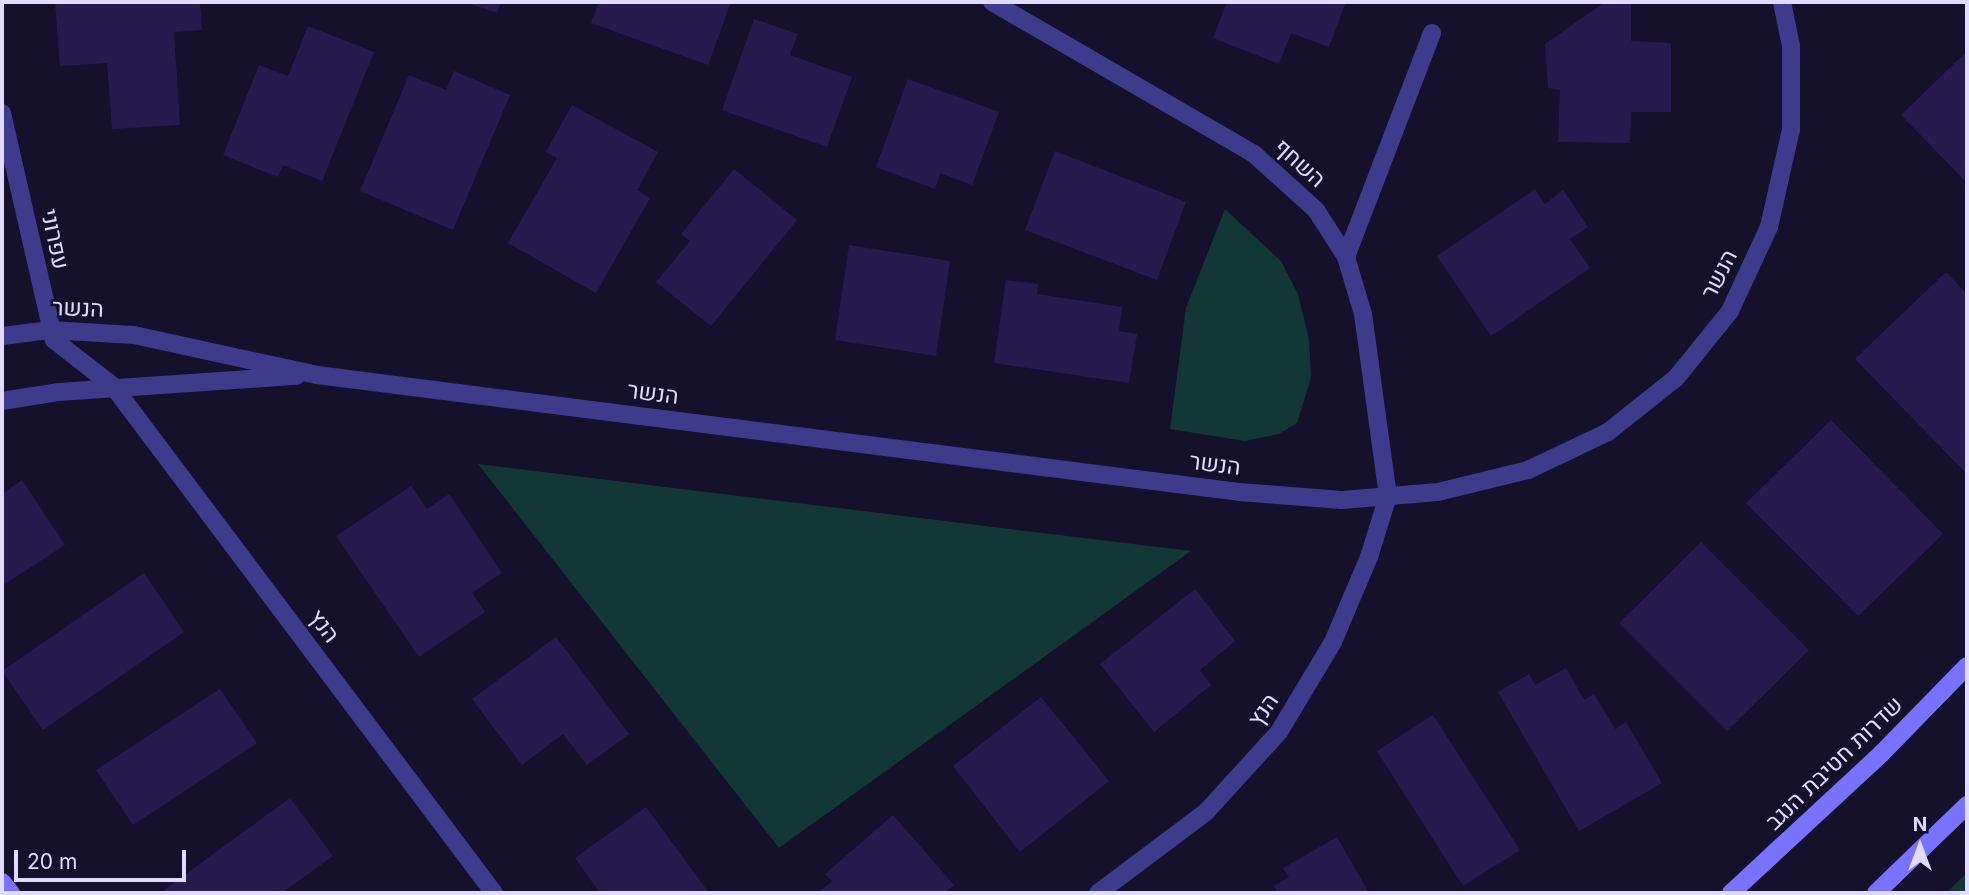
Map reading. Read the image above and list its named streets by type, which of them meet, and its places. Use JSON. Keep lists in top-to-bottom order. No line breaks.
{"streets":{"main road":["שדרות חטיבת הנגב"],"street":["השחף","עפרוני","הנשר","הנץ"]},"crossings":[["השחף","הנשר"],["השחף","הנץ"],["עפרוני","הנשר"],["עפרוני","הנץ"],["הנשר","הנץ"]],"scale_bar":"20 m","north":"top"}
